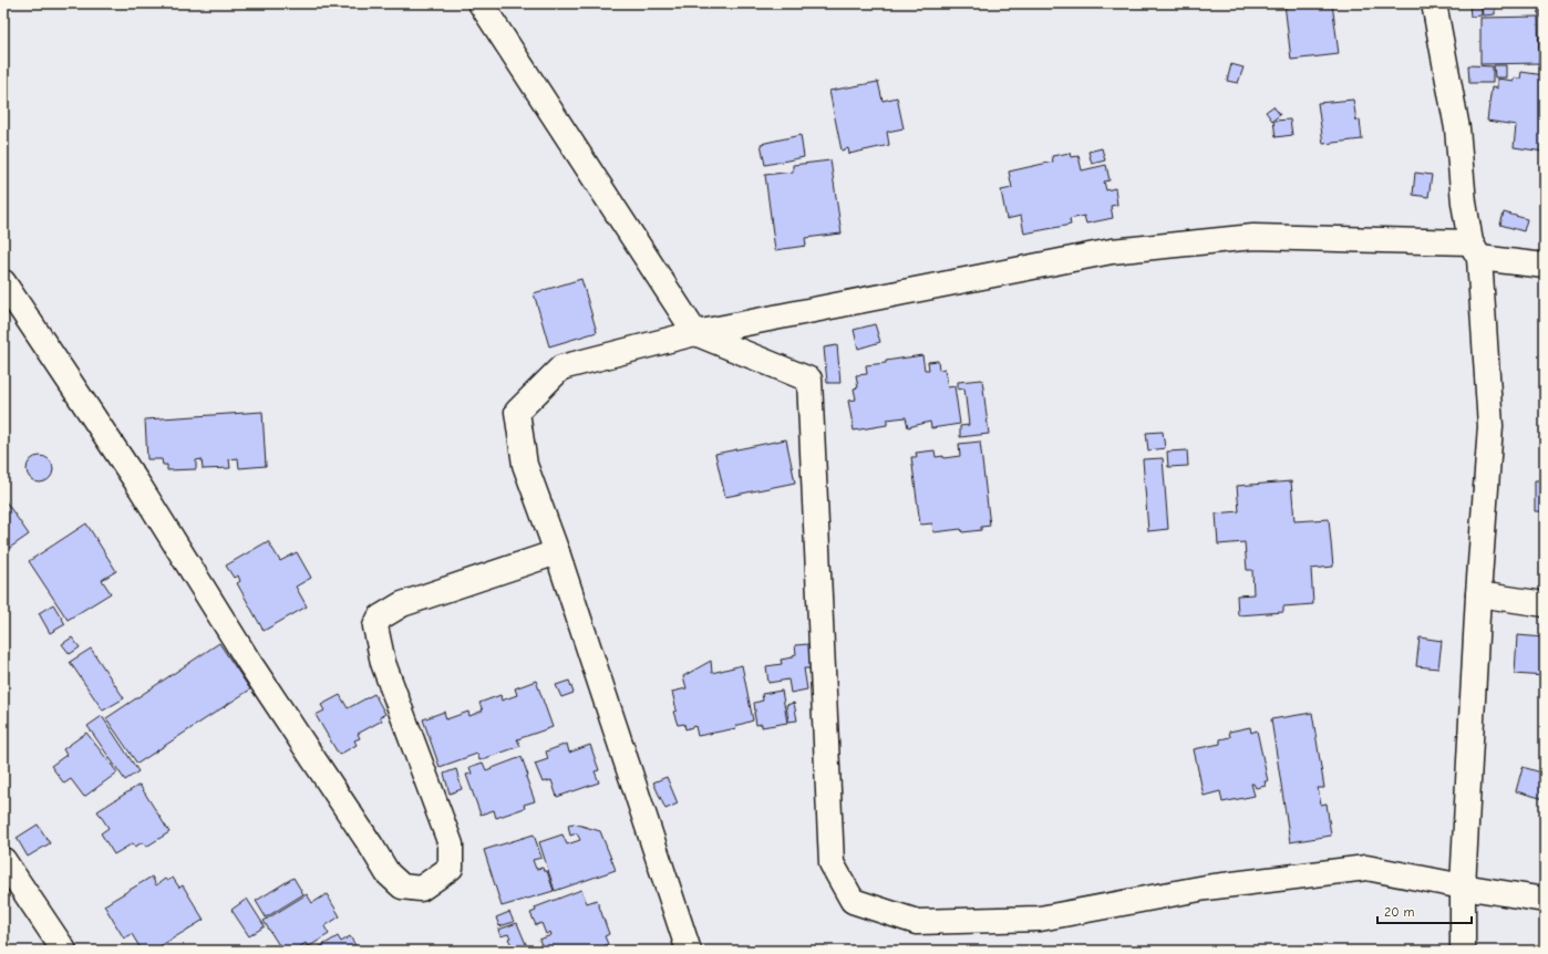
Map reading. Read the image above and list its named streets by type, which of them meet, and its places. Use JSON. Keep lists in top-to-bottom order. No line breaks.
{"scale_bar":"20 m"}
